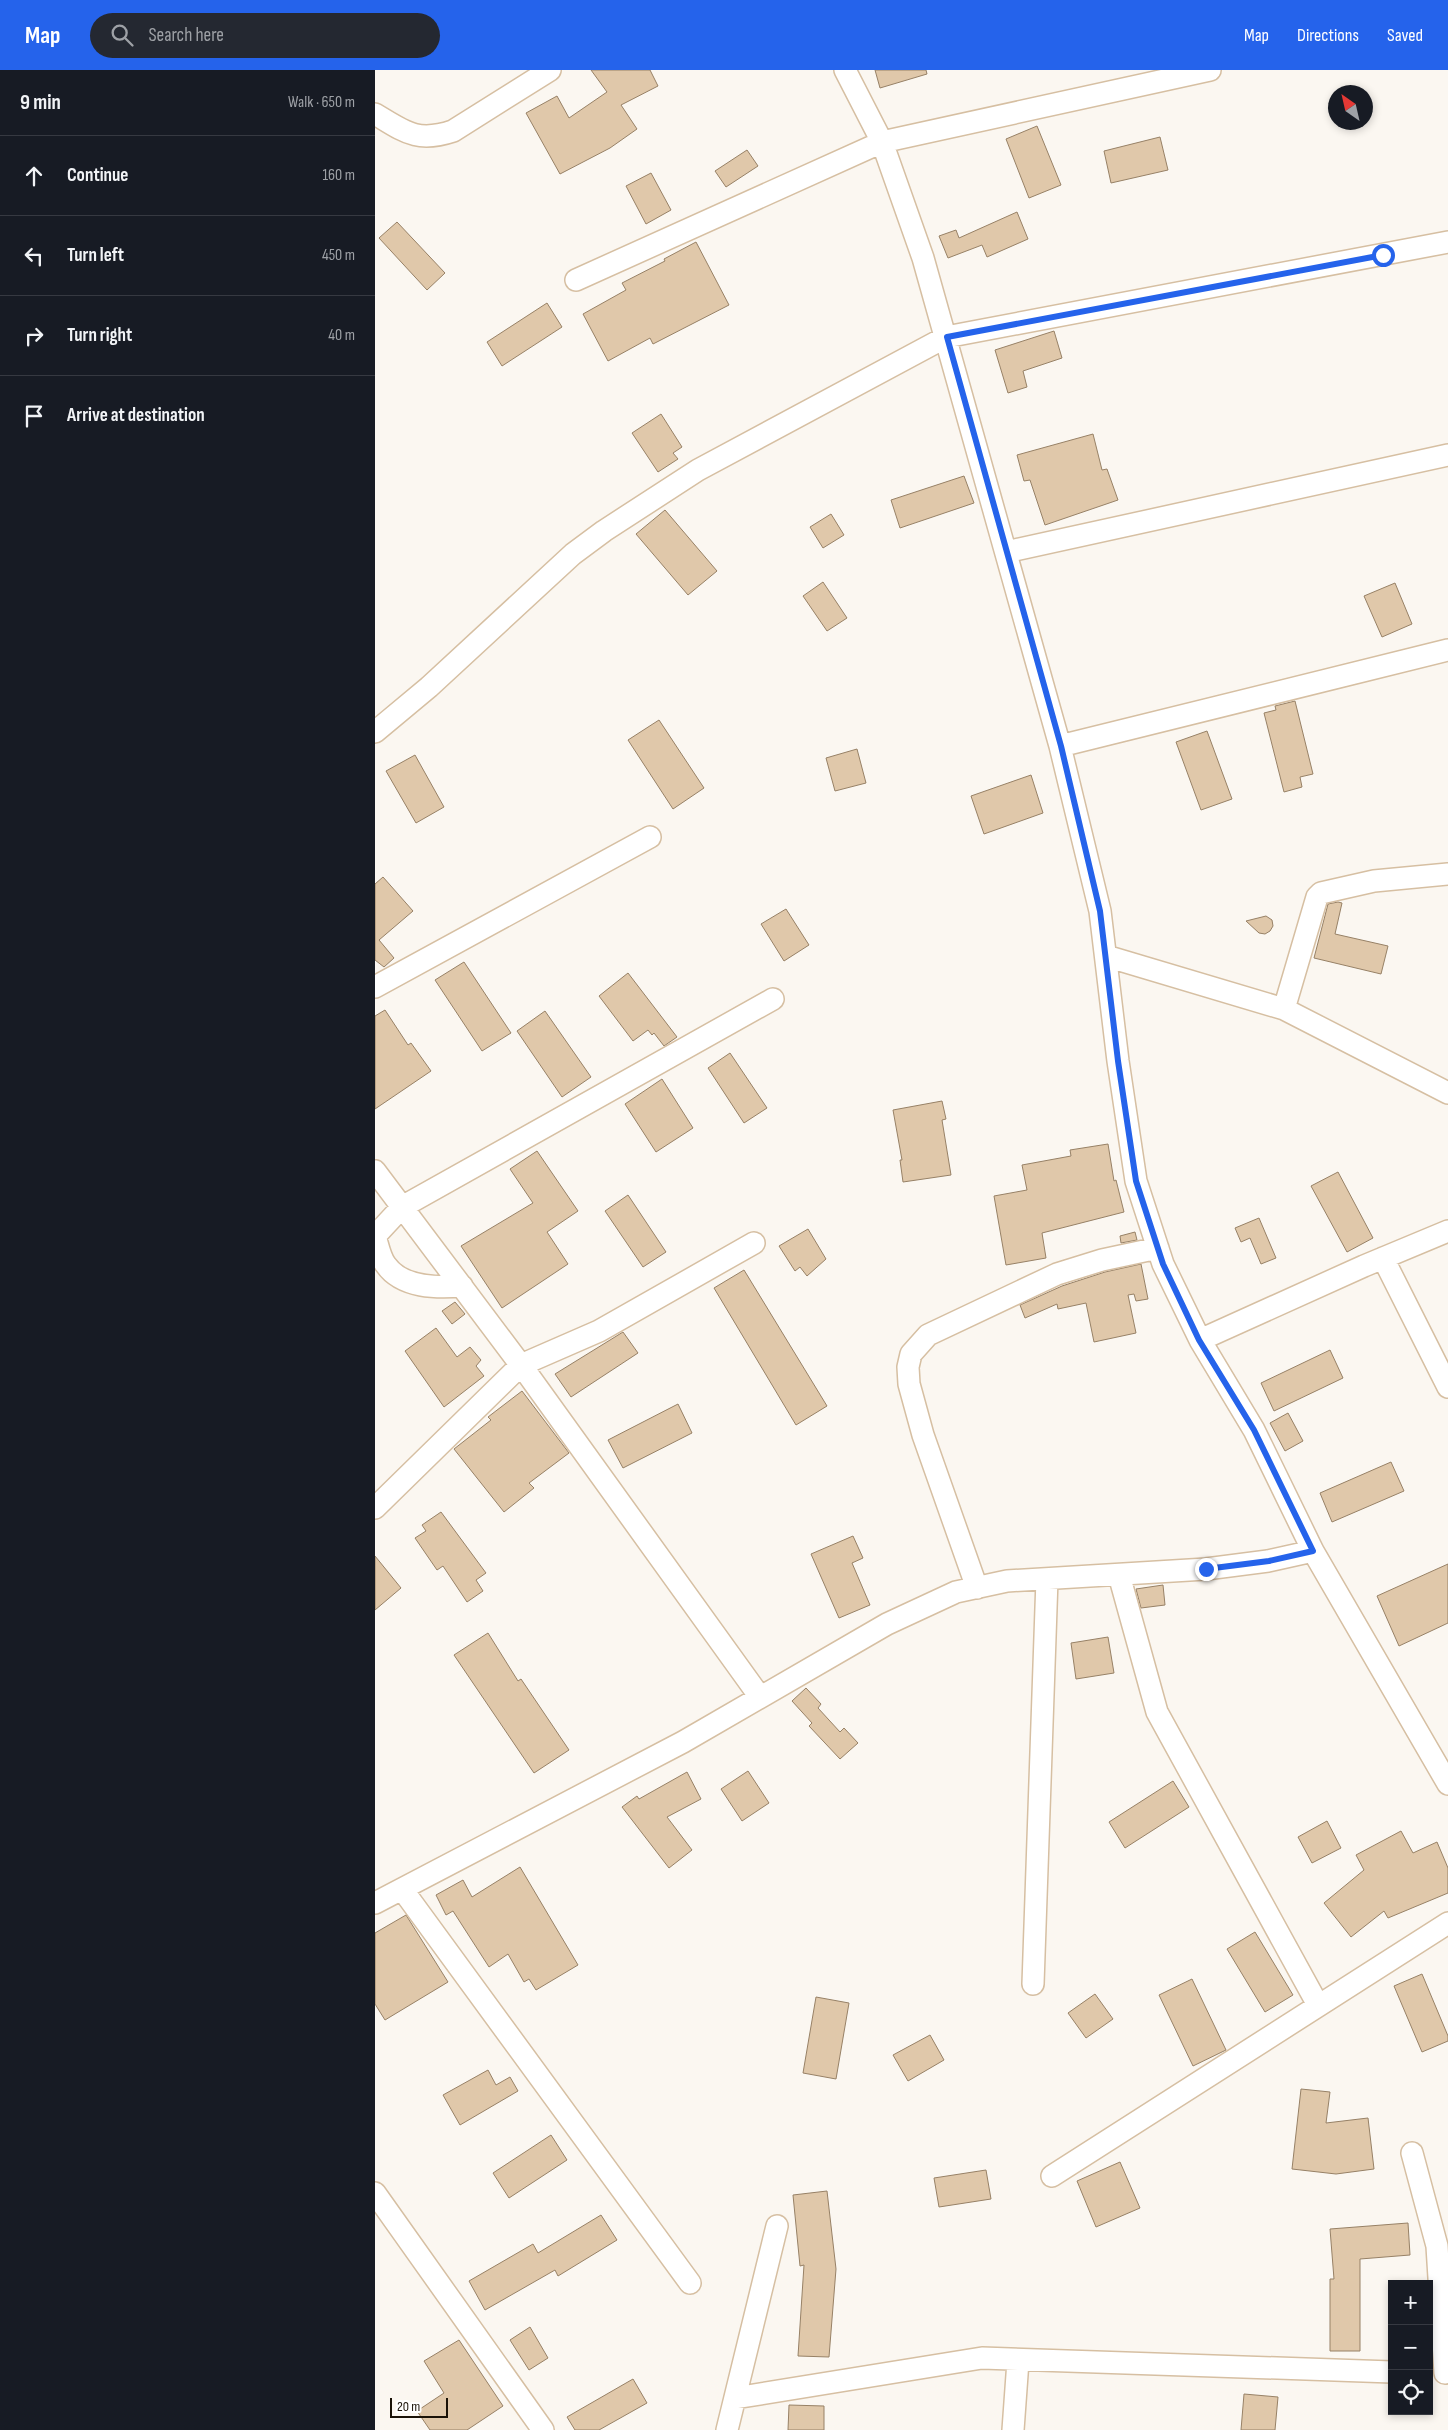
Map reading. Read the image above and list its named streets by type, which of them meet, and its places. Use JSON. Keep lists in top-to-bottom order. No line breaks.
{"scale_bar":"20 m","north":"top left","page":{"header":"Map","search":"Search here","nav":["Map","Directions","Saved"],"heading":["9 min","Walk · 650 m"],"list":[["Continue","160 m"],["Turn left","450 m"],["Turn right","40 m"],"Arrive at destination"],"map_buttons":["+","−"],"scale":"20 m"}}
